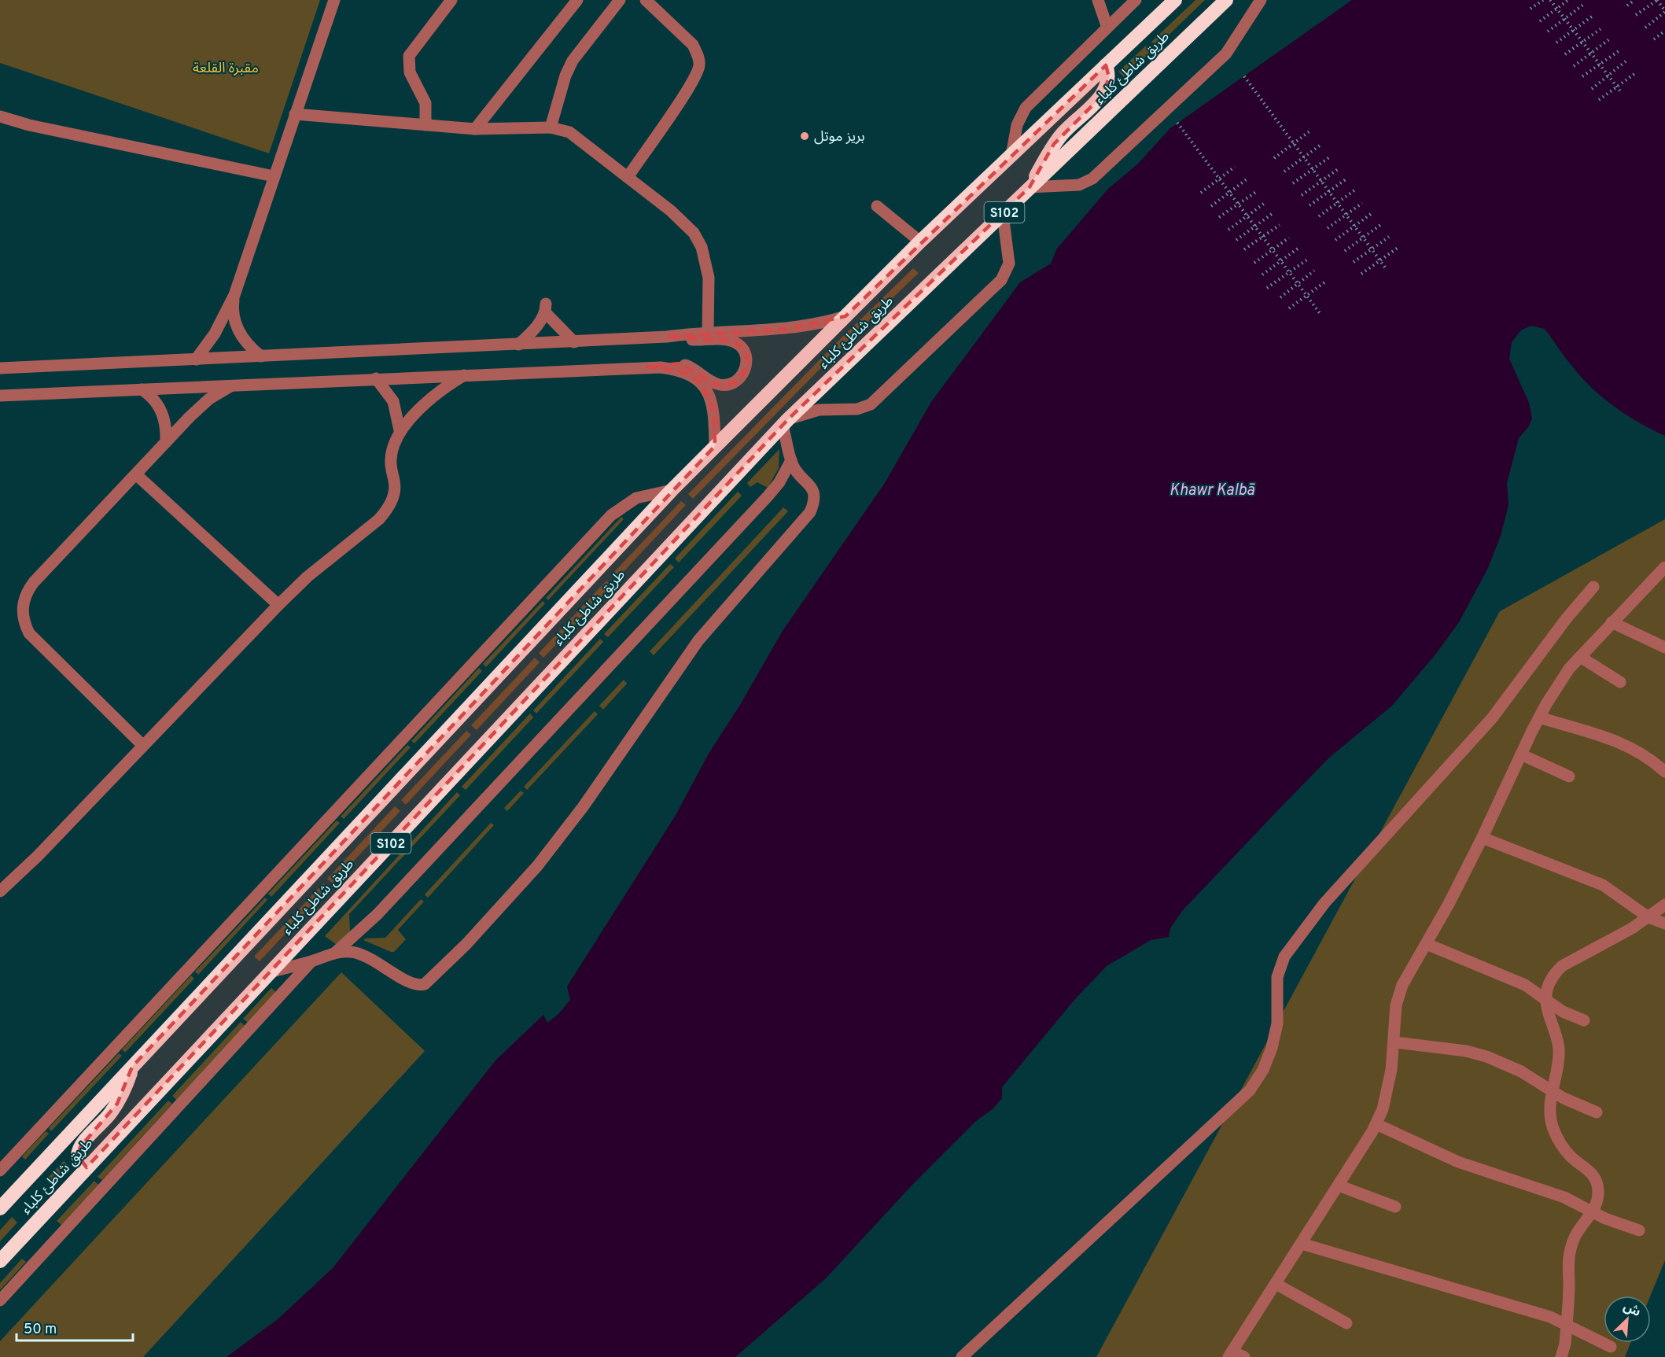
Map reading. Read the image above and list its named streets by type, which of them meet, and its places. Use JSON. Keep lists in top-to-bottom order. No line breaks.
{"streets":{"highway":["طريق شاطئ كلباء","S102"]},"water":["Khawr Kalbā"],"parks":["مقبرة القلعة"],"places":["بريز موتل"],"scale_bar":"50 m","north":"top right"}
